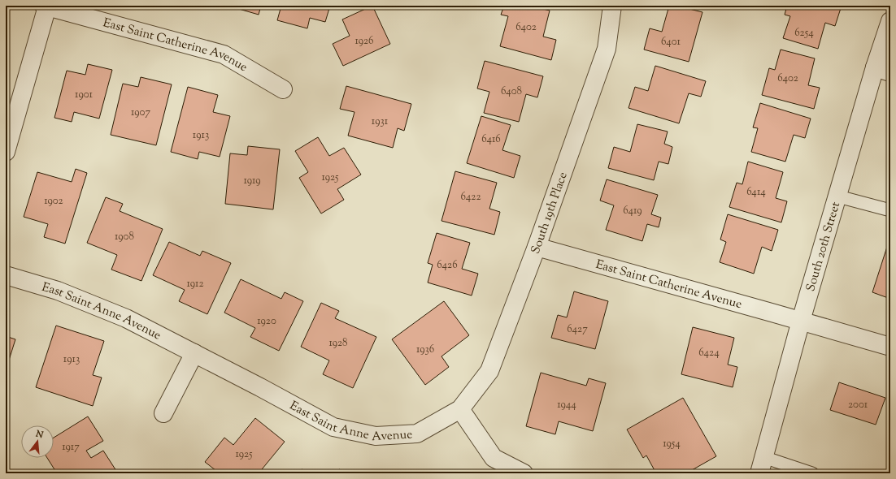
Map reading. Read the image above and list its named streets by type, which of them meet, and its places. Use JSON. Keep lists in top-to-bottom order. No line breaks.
{"streets":{"street":["East Saint Catherine Avenue","South 19th Place","South 20th Street","East Saint Anne Avenue"]},"crossings":[["East Saint Catherine Avenue","South 19th Place"],["East Saint Catherine Avenue","South 20th Street"],["South 19th Place","East Saint Anne Avenue"]],"house_numbers":["6402","6254","1926","6401","6402","6408","1901","1907","1931","1913","6416","1925","1919","6414","6422","1902","6419","1908","6426","1912","1920","6427","1928","1936","6424","1913","1944","2001","1954","1917","1925"],"north":"top"}
